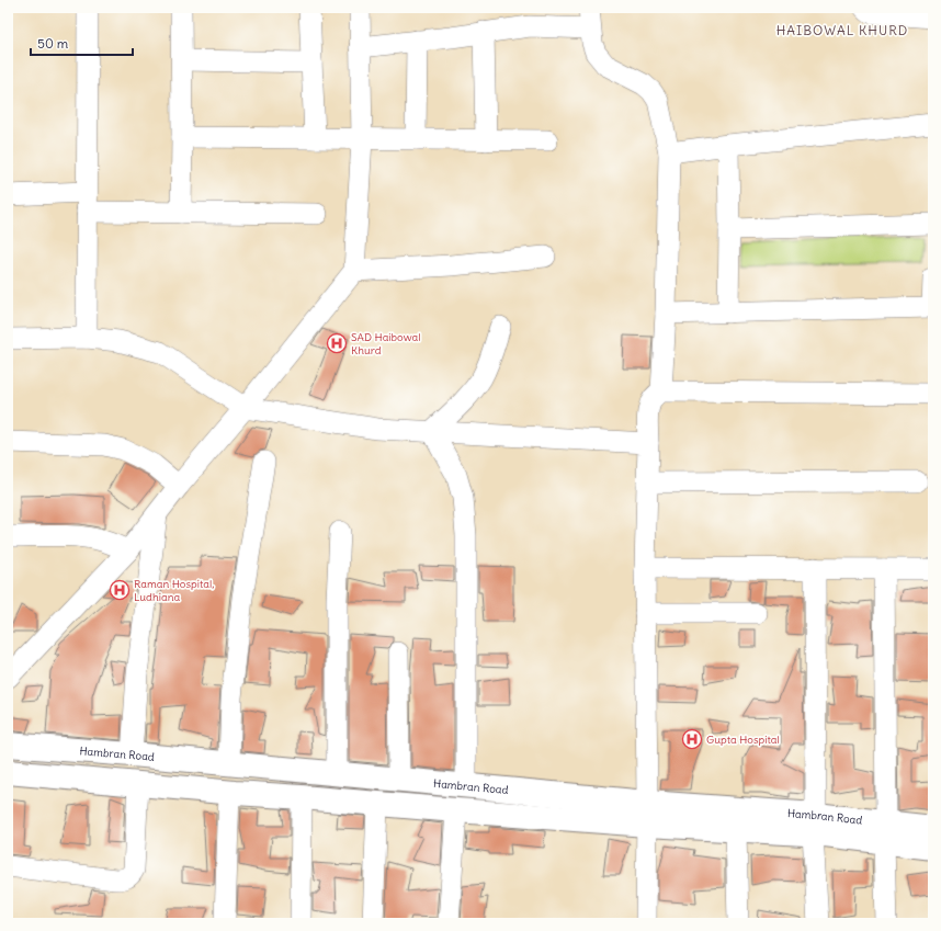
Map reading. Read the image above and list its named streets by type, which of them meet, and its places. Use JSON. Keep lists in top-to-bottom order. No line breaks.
{"streets":{"main road":["Hambran Road"]},"districts":["HAIBOWAL KHURD"],"places":{"hospital":["SAD Haibowal Khurd","Raman Hospital, Ludhiana","Gupta Hospital"]},"scale_bar":"50 m"}
